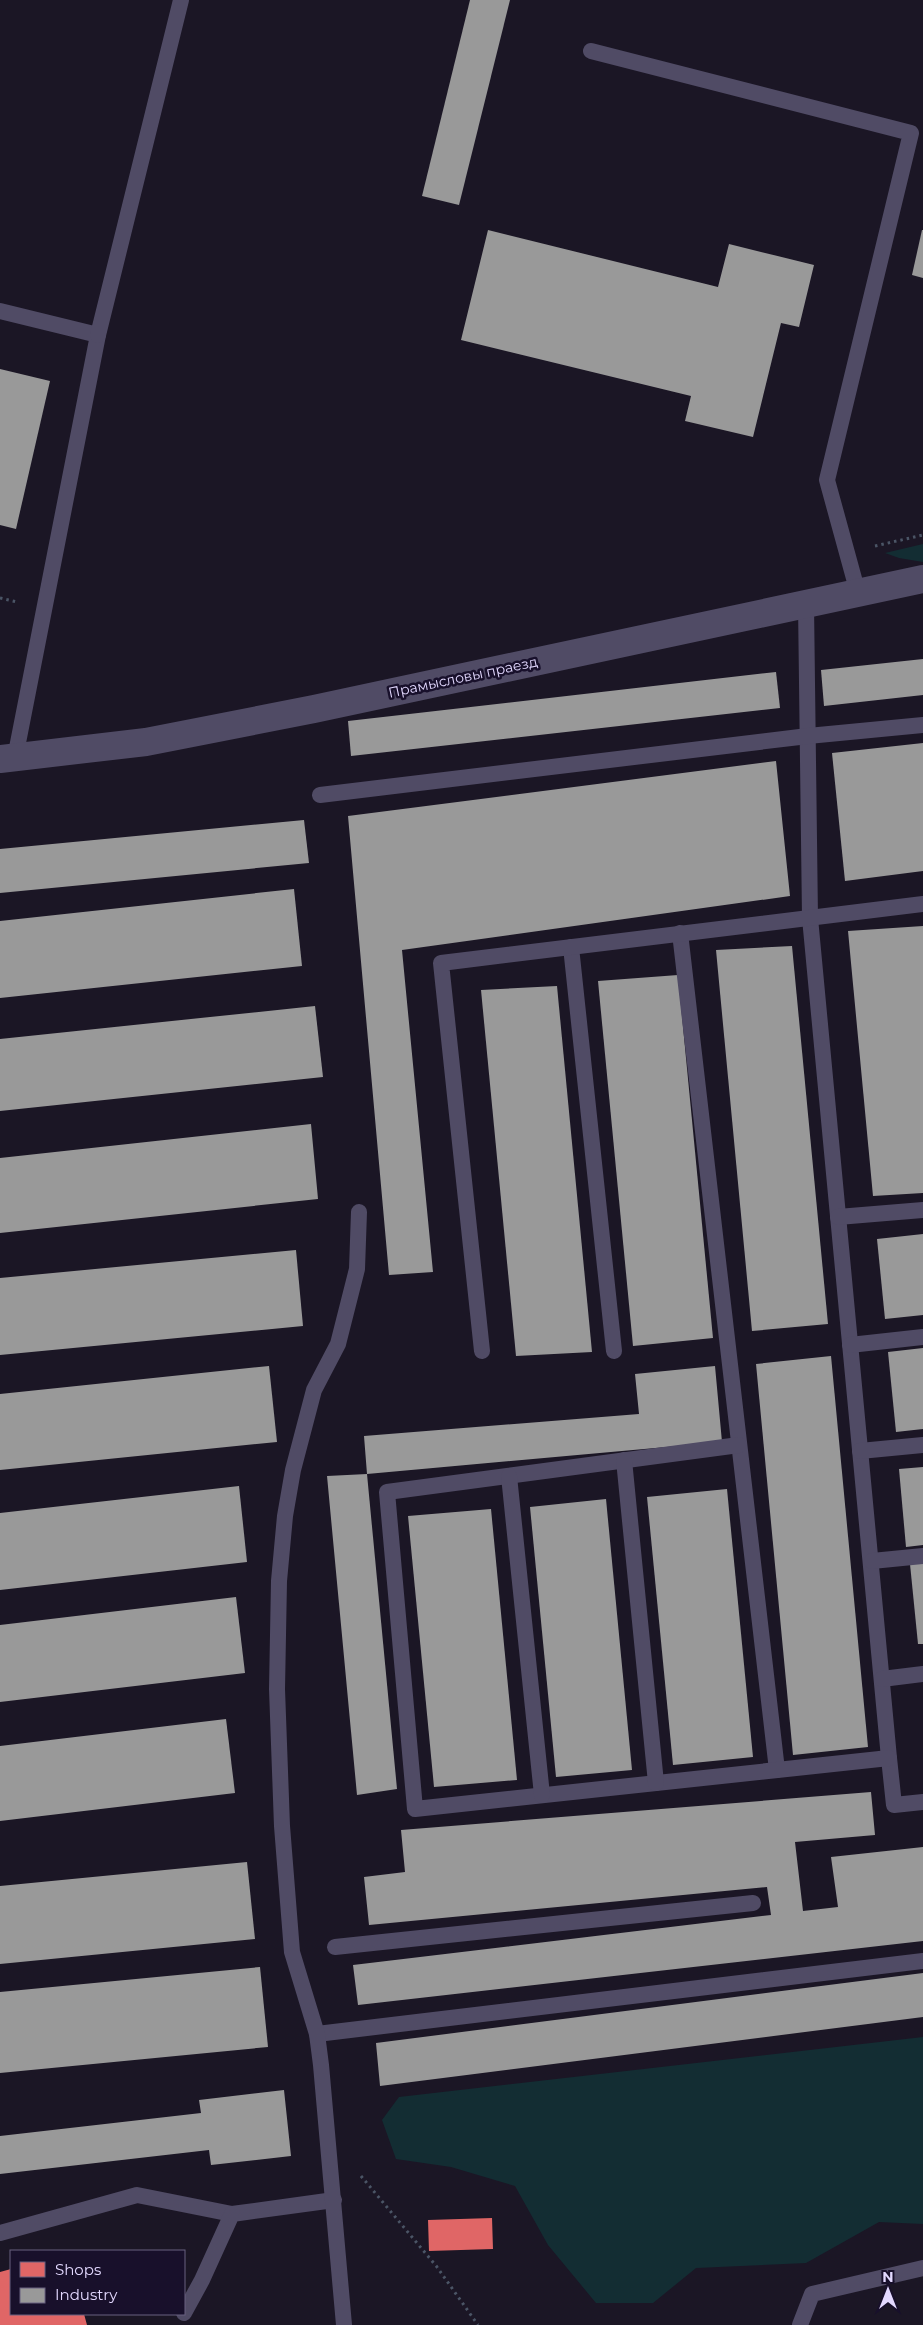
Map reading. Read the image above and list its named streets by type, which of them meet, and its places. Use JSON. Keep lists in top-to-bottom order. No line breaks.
{"streets":{"street":["Прамысловы праезд"]},"legend":["Shops","Industry"],"north":"top"}
